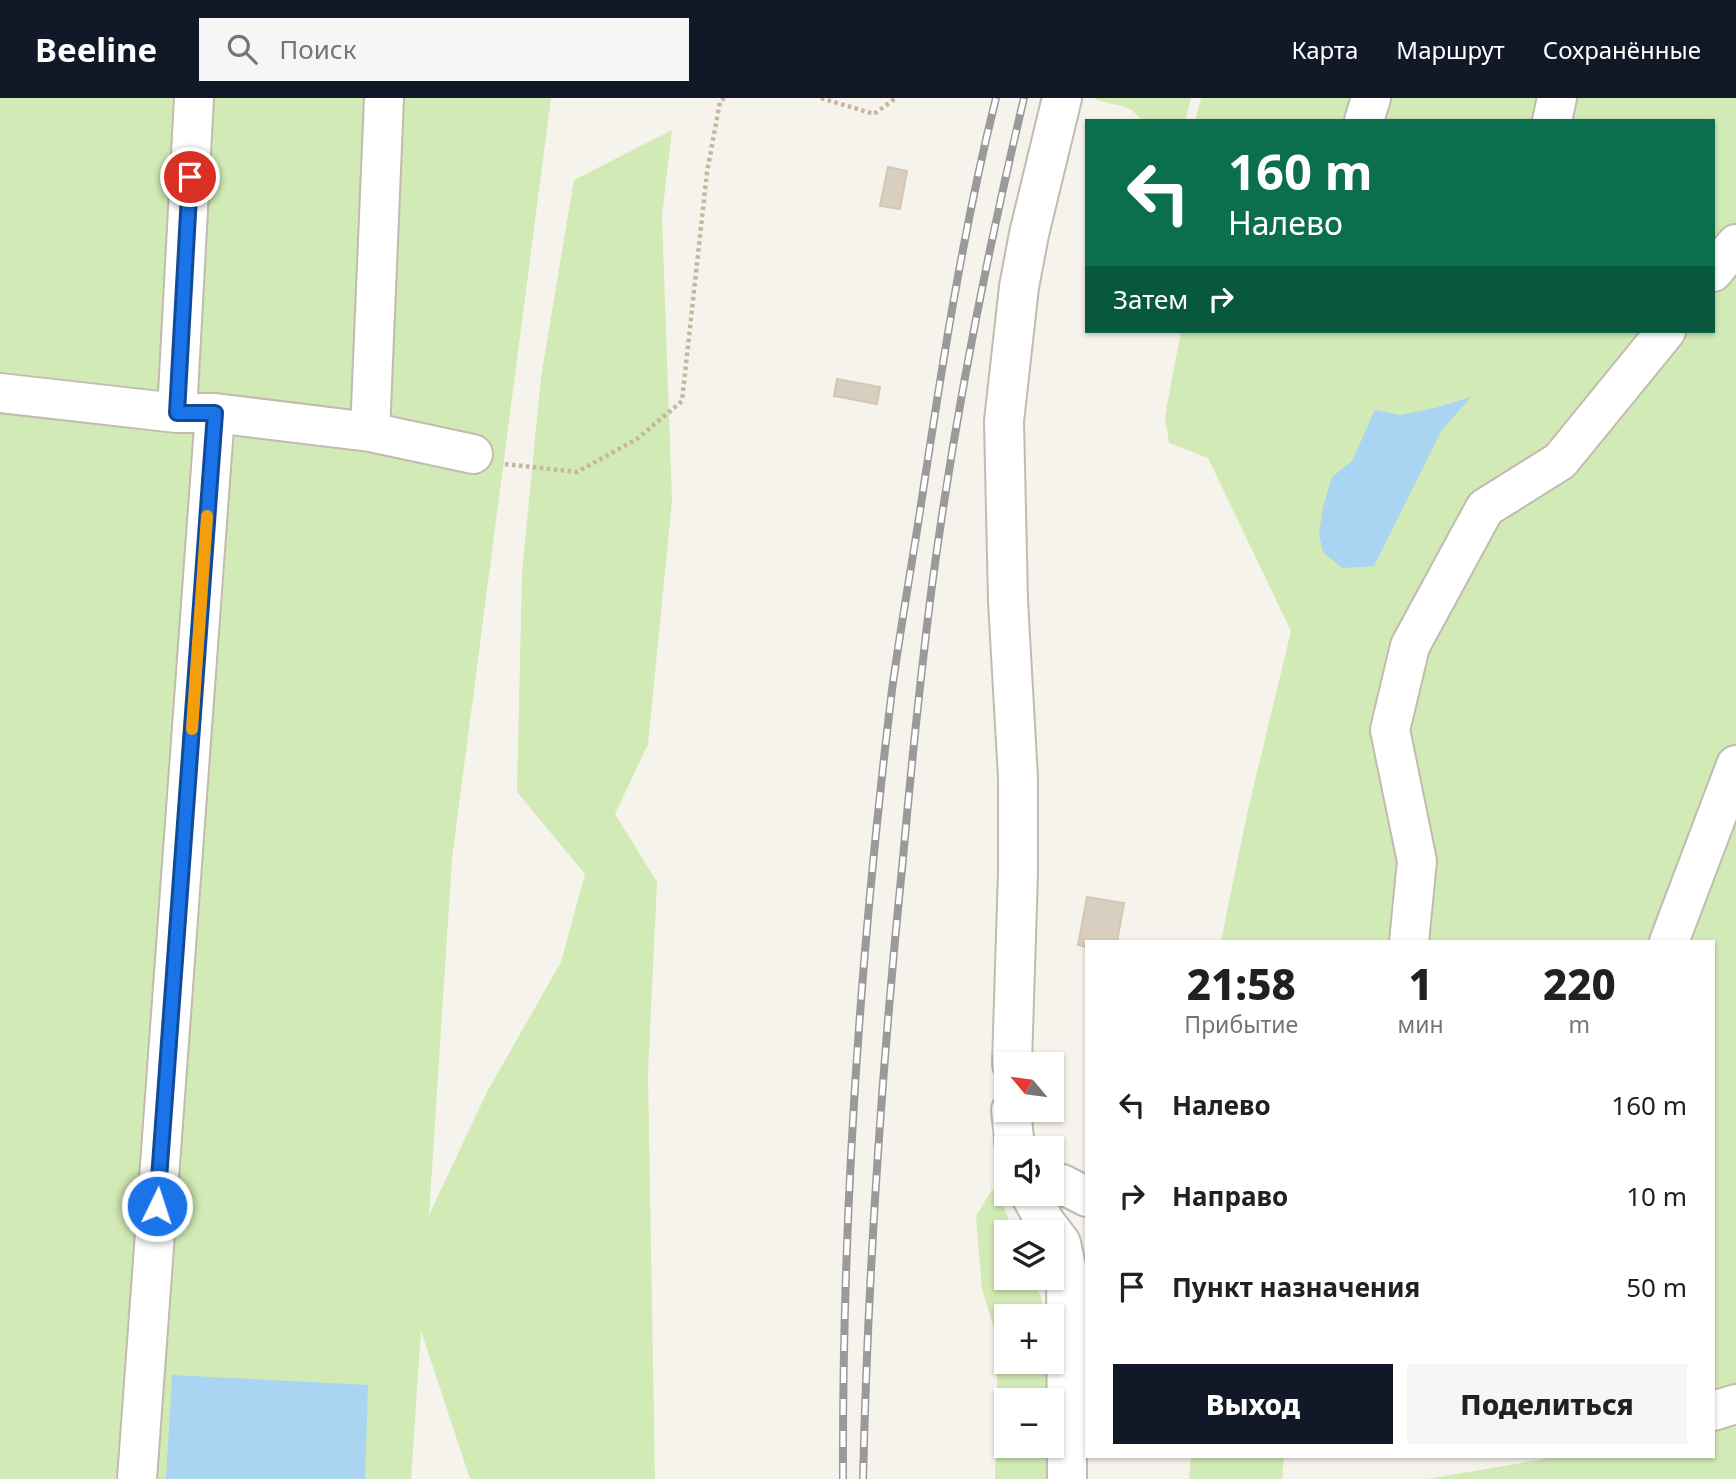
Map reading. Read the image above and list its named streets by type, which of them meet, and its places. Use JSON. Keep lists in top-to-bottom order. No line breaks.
{"north":"top left","page":{"header":"Beeline","search":"Поиск","nav":["Карта","Маршрут","Сохранённые"],"turn":["160 m","Налево"],"then":"Затем","eta":["21:58","Прибытие","1","мин","220","m"],"map_buttons":["+","−"],"list":[{"name":"Налево","value":"160 m"},{"name":"Направо","value":"10 m"},{"name":"Пункт назначения","value":"50 m"}],"buttons":["Выход","Поделиться"]}}
